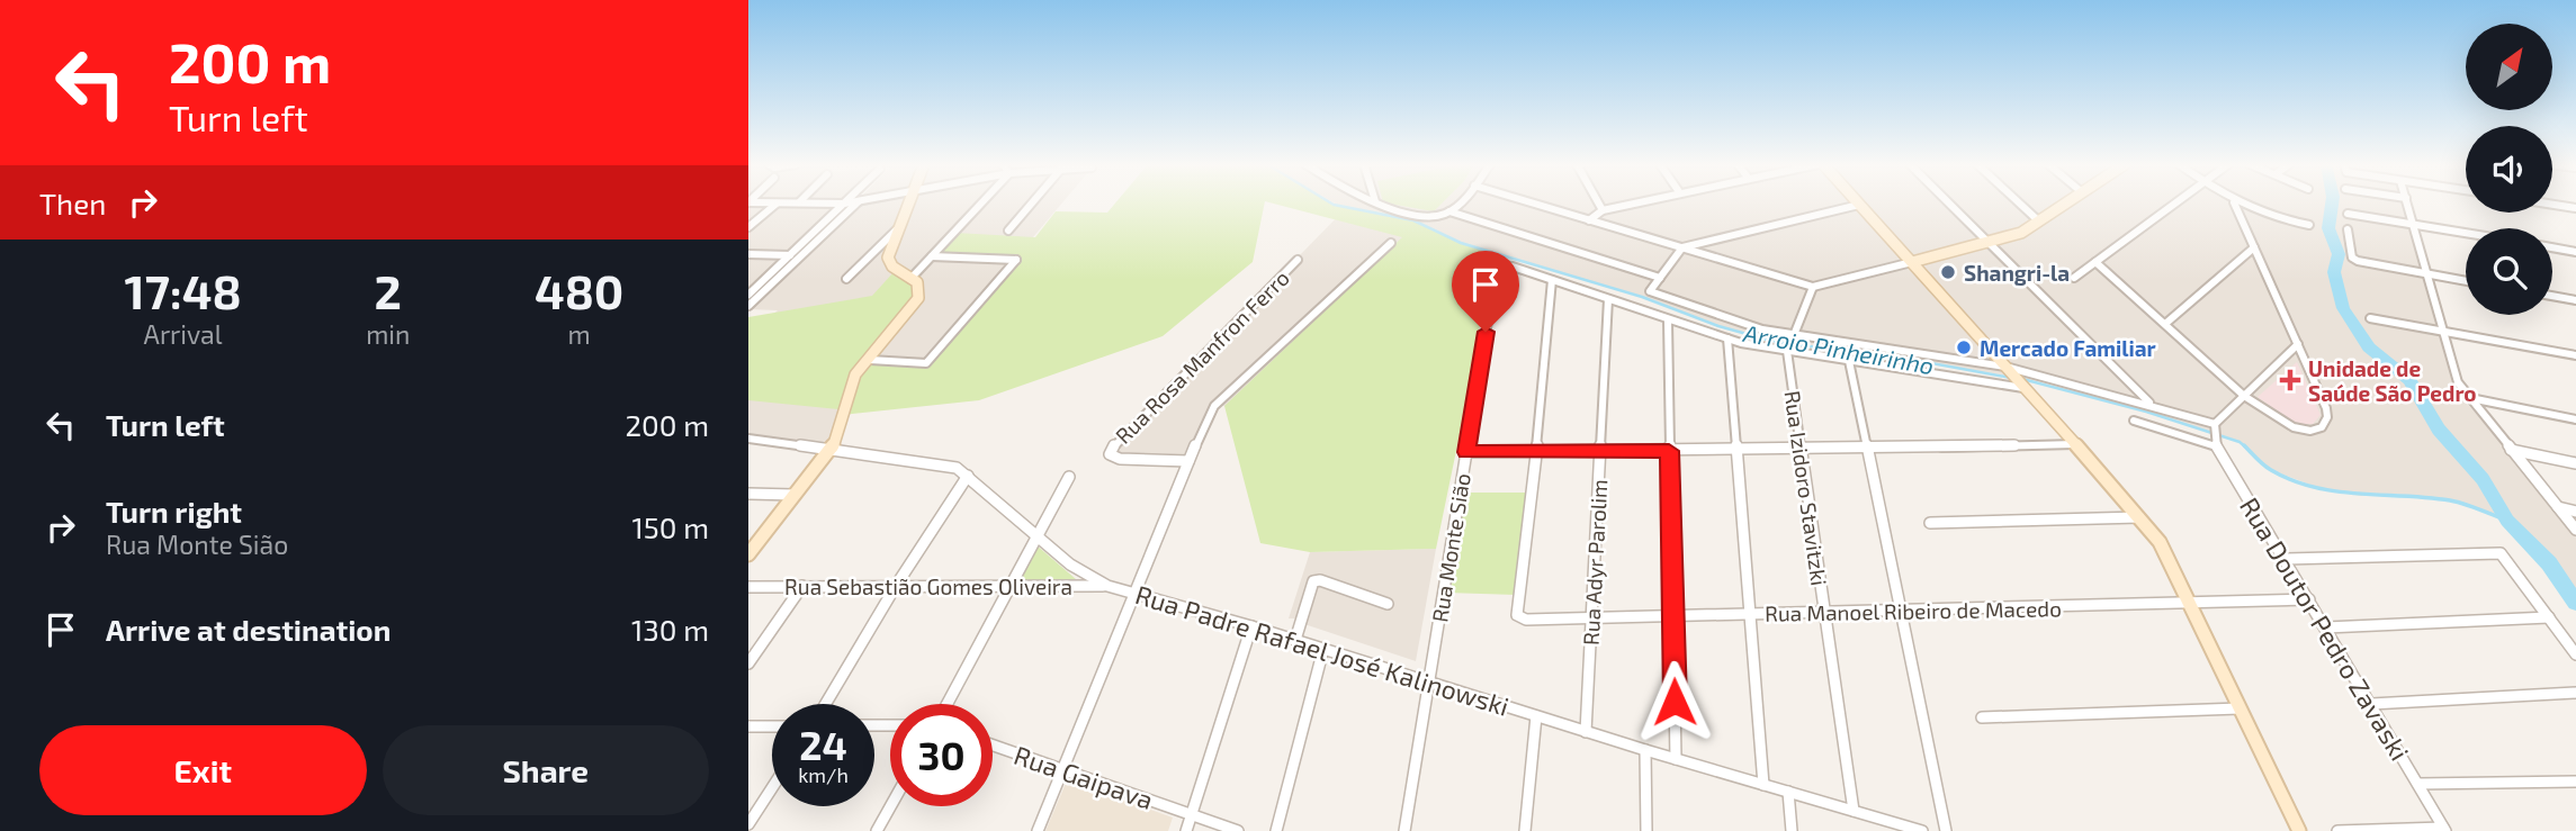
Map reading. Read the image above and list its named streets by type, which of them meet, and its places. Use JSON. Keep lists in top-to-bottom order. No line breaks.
{"streets":{"street":["Rua Rosa Manfron Ferro","Rua Izidoro Stavitzki","Rua Monte Sião","Rua Adyr Parolim","Rua Sebastião Gomes Oliveira","Rua Manoel Ribeiro de Macedo","Rua Doutor Pedro Zavaski","Rua Padre Rafael José Kalinowski","Rua Gaipava"]},"crossings":[["Rua Izidoro Stavitzki","Rua Manoel Ribeiro de Macedo"],["Rua Izidoro Stavitzki","Rua Padre Rafael José Kalinowski"],["Rua Monte Sião","Rua Padre Rafael José Kalinowski"],["Rua Adyr Parolim","Rua Manoel Ribeiro de Macedo"],["Rua Adyr Parolim","Rua Padre Rafael José Kalinowski"],["Rua Sebastião Gomes Oliveira","Rua Padre Rafael José Kalinowski"],["Rua Manoel Ribeiro de Macedo","Rua Doutor Pedro Zavaski"]],"water":["Arroio Pinheirinho"],"places":{"other":["Shangri-la","Mercado Familiar"],"health":["Unidade de Saúde São Pedro"]},"north":"top right","page":{"turn":["200 m","Turn left"],"then":"Then","eta":["17:48","Arrival","2","min","480","m"],"list":[{"name":"Turn left","value":"200 m"},{"name":"Turn right","note":"Rua Monte Sião","value":"150 m"},{"name":"Arrive at destination","value":"130 m"}],"speed":"24 km/h","limit":"30","buttons":["Exit","Share"]}}
